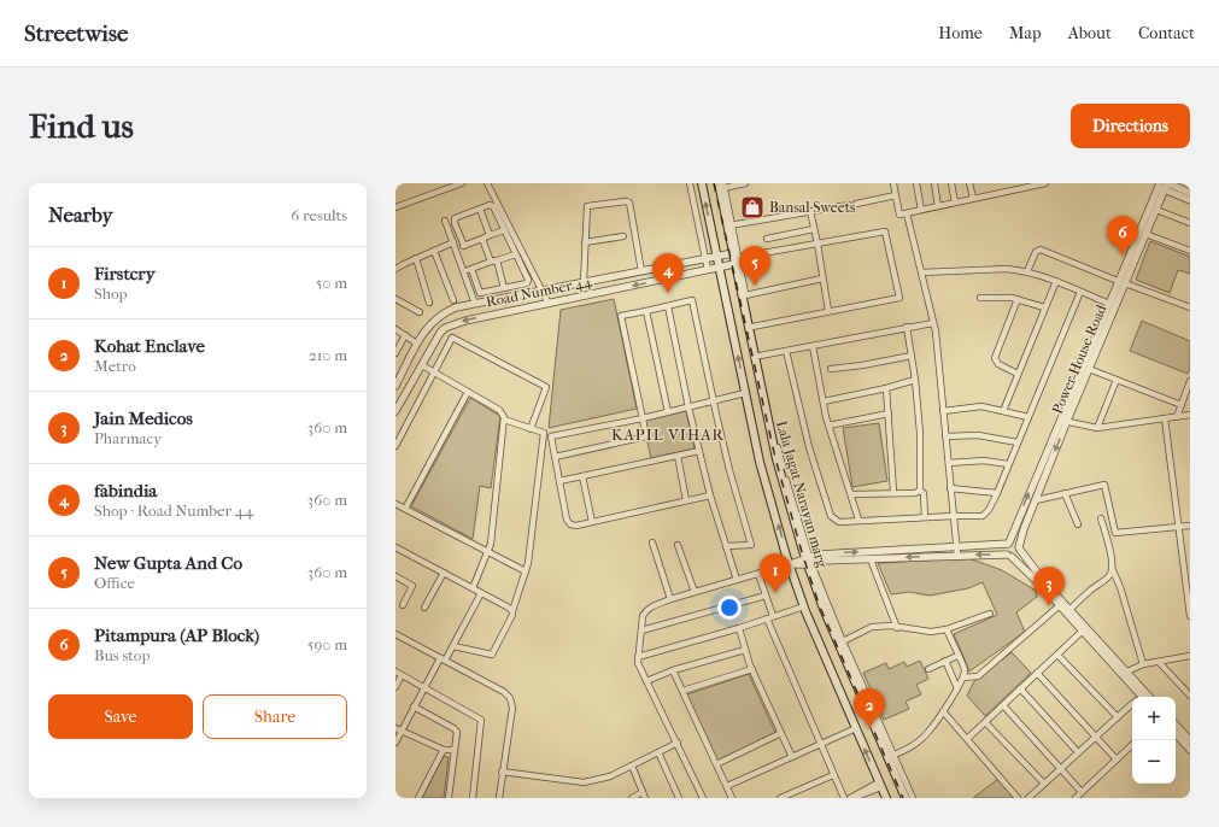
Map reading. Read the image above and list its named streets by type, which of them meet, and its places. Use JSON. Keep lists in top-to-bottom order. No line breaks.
{"streets":{"main road":["Lala Jagat Narayan marg"],"street":["Road Number 44","Power House Road"]},"crossings":[["Road Number 44","Lala Jagat Narayan marg"]],"districts":["KAPIL VIHAR"],"places":{"shop":["Bansal Sweets"]},"page":{"header":"Streetwise","nav":["Home","Map","About","Contact"],"buttons":["Directions",["Save","Share"]],"title":"Find us","heading":["Nearby","6 results"],"pins":["6","5","4","1","3","2"],"list":[{"mark":"1","name":"Firstcry","note":"Shop","value":"50 m"},{"mark":"2","name":"Kohat Enclave","note":"Metro","value":"210 m"},{"mark":"3","name":"Jain Medicos","note":"Pharmacy","value":"360 m"},{"mark":"4","name":"fabindia","note":"Shop · Road Number 44","value":"360 m"},{"mark":"5","name":"New Gupta And Co","note":"Office","value":"360 m"},{"mark":"6","name":"Pitampura (AP Block)","note":"Bus stop","value":"590 m"}],"map_buttons":["+","−"]}}
